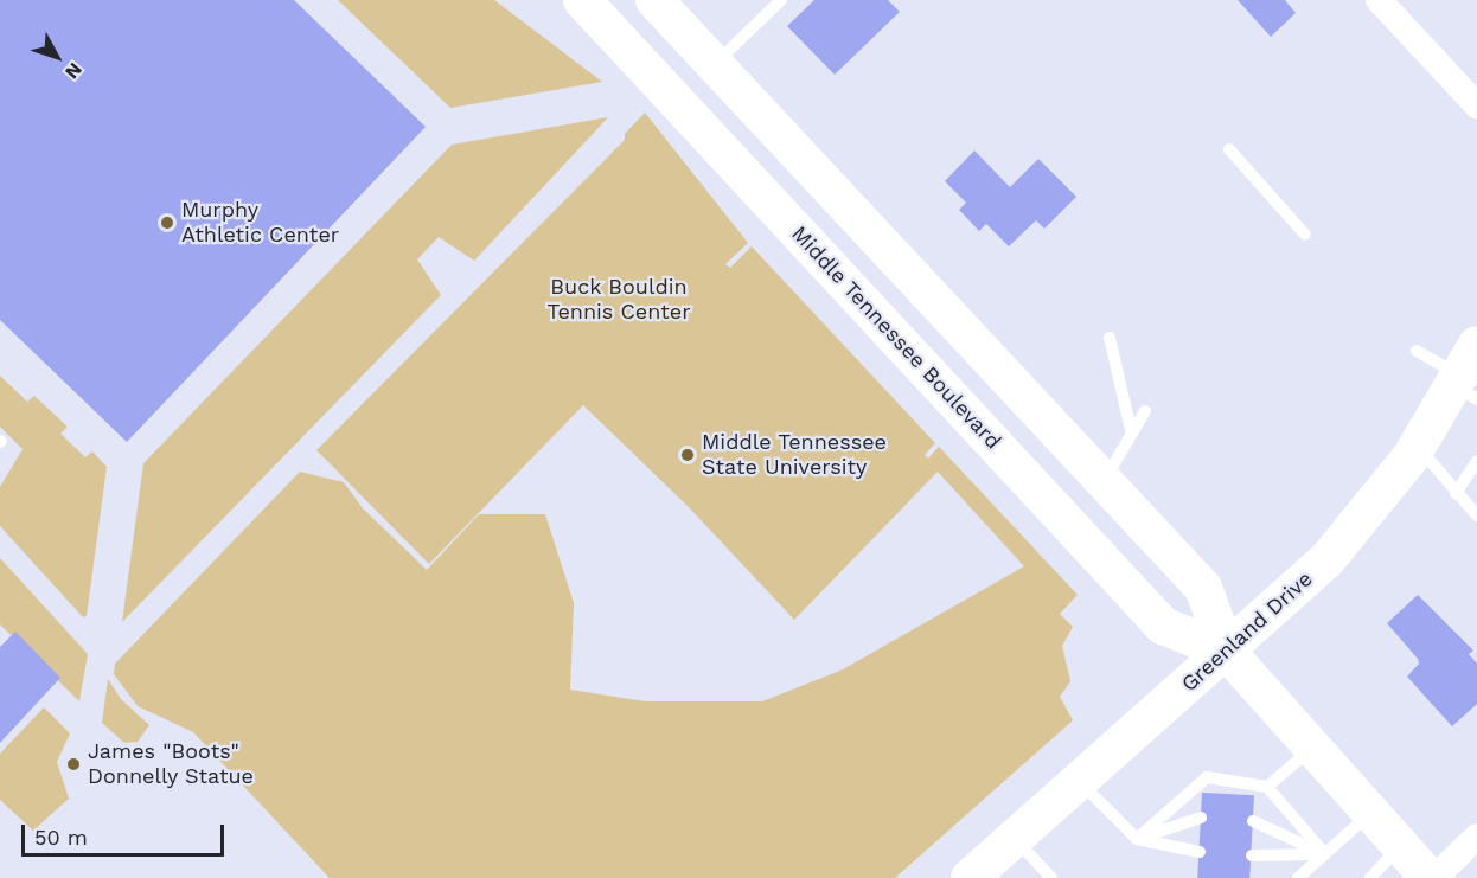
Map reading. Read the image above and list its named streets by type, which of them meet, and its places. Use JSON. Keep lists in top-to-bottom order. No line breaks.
{"streets":{"main road":["Middle Tennessee Boulevard","Greenland Drive"]},"crossings":[["Middle Tennessee Boulevard","Greenland Drive"]],"parks":["Buck Bouldin Tennis Center"],"places":["Murphy Athletic Center","Middle Tennessee State University","James \"Boots\" Donnelly Statue"],"scale_bar":"50 m","north":"bottom right"}
